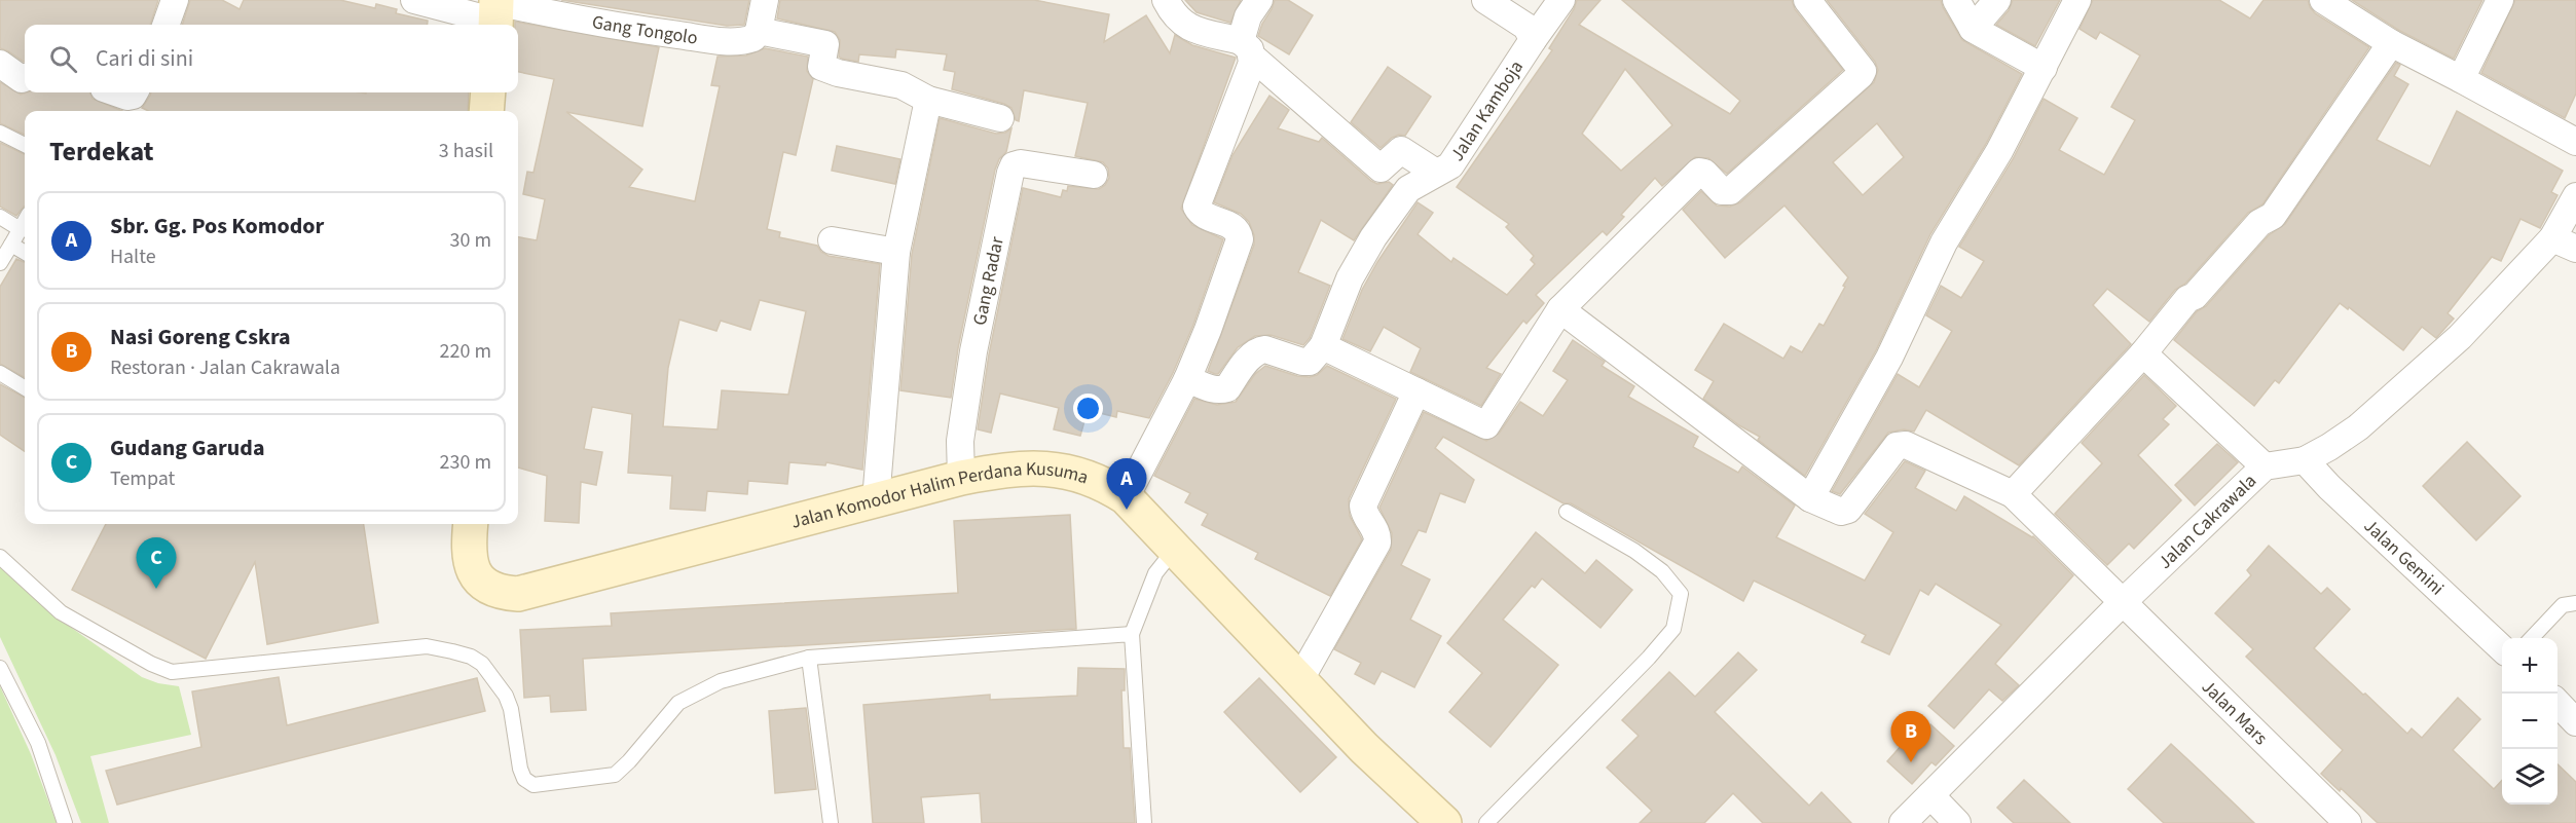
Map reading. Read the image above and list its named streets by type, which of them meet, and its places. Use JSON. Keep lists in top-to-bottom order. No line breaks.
{"streets":{"street":["Gang Tongolo","Jalan Kamboja","Gang Radar","Jalan Komodor Halim Perdana Kusuma","Jalan Cakrawala","Jalan Gemini","Jalan Mars"]},"crossings":[["Gang Radar","Jalan Komodor Halim Perdana Kusuma"],["Jalan Cakrawala","Jalan Gemini"],["Jalan Cakrawala","Jalan Mars"]],"page":{"search":"Cari di sini","heading":["Terdekat","3 hasil"],"list":[{"mark":"A","name":"Sbr. Gg. Pos Komodor","note":"Halte","value":"30 m"},{"mark":"B","name":"Nasi Goreng Cskra","note":"Restoran · Jalan Cakrawala","value":"220 m"},{"mark":"C","name":"Gudang Garuda","note":"Tempat","value":"230 m"}],"pins":["A","C","B"],"map_buttons":["+","−"]}}
